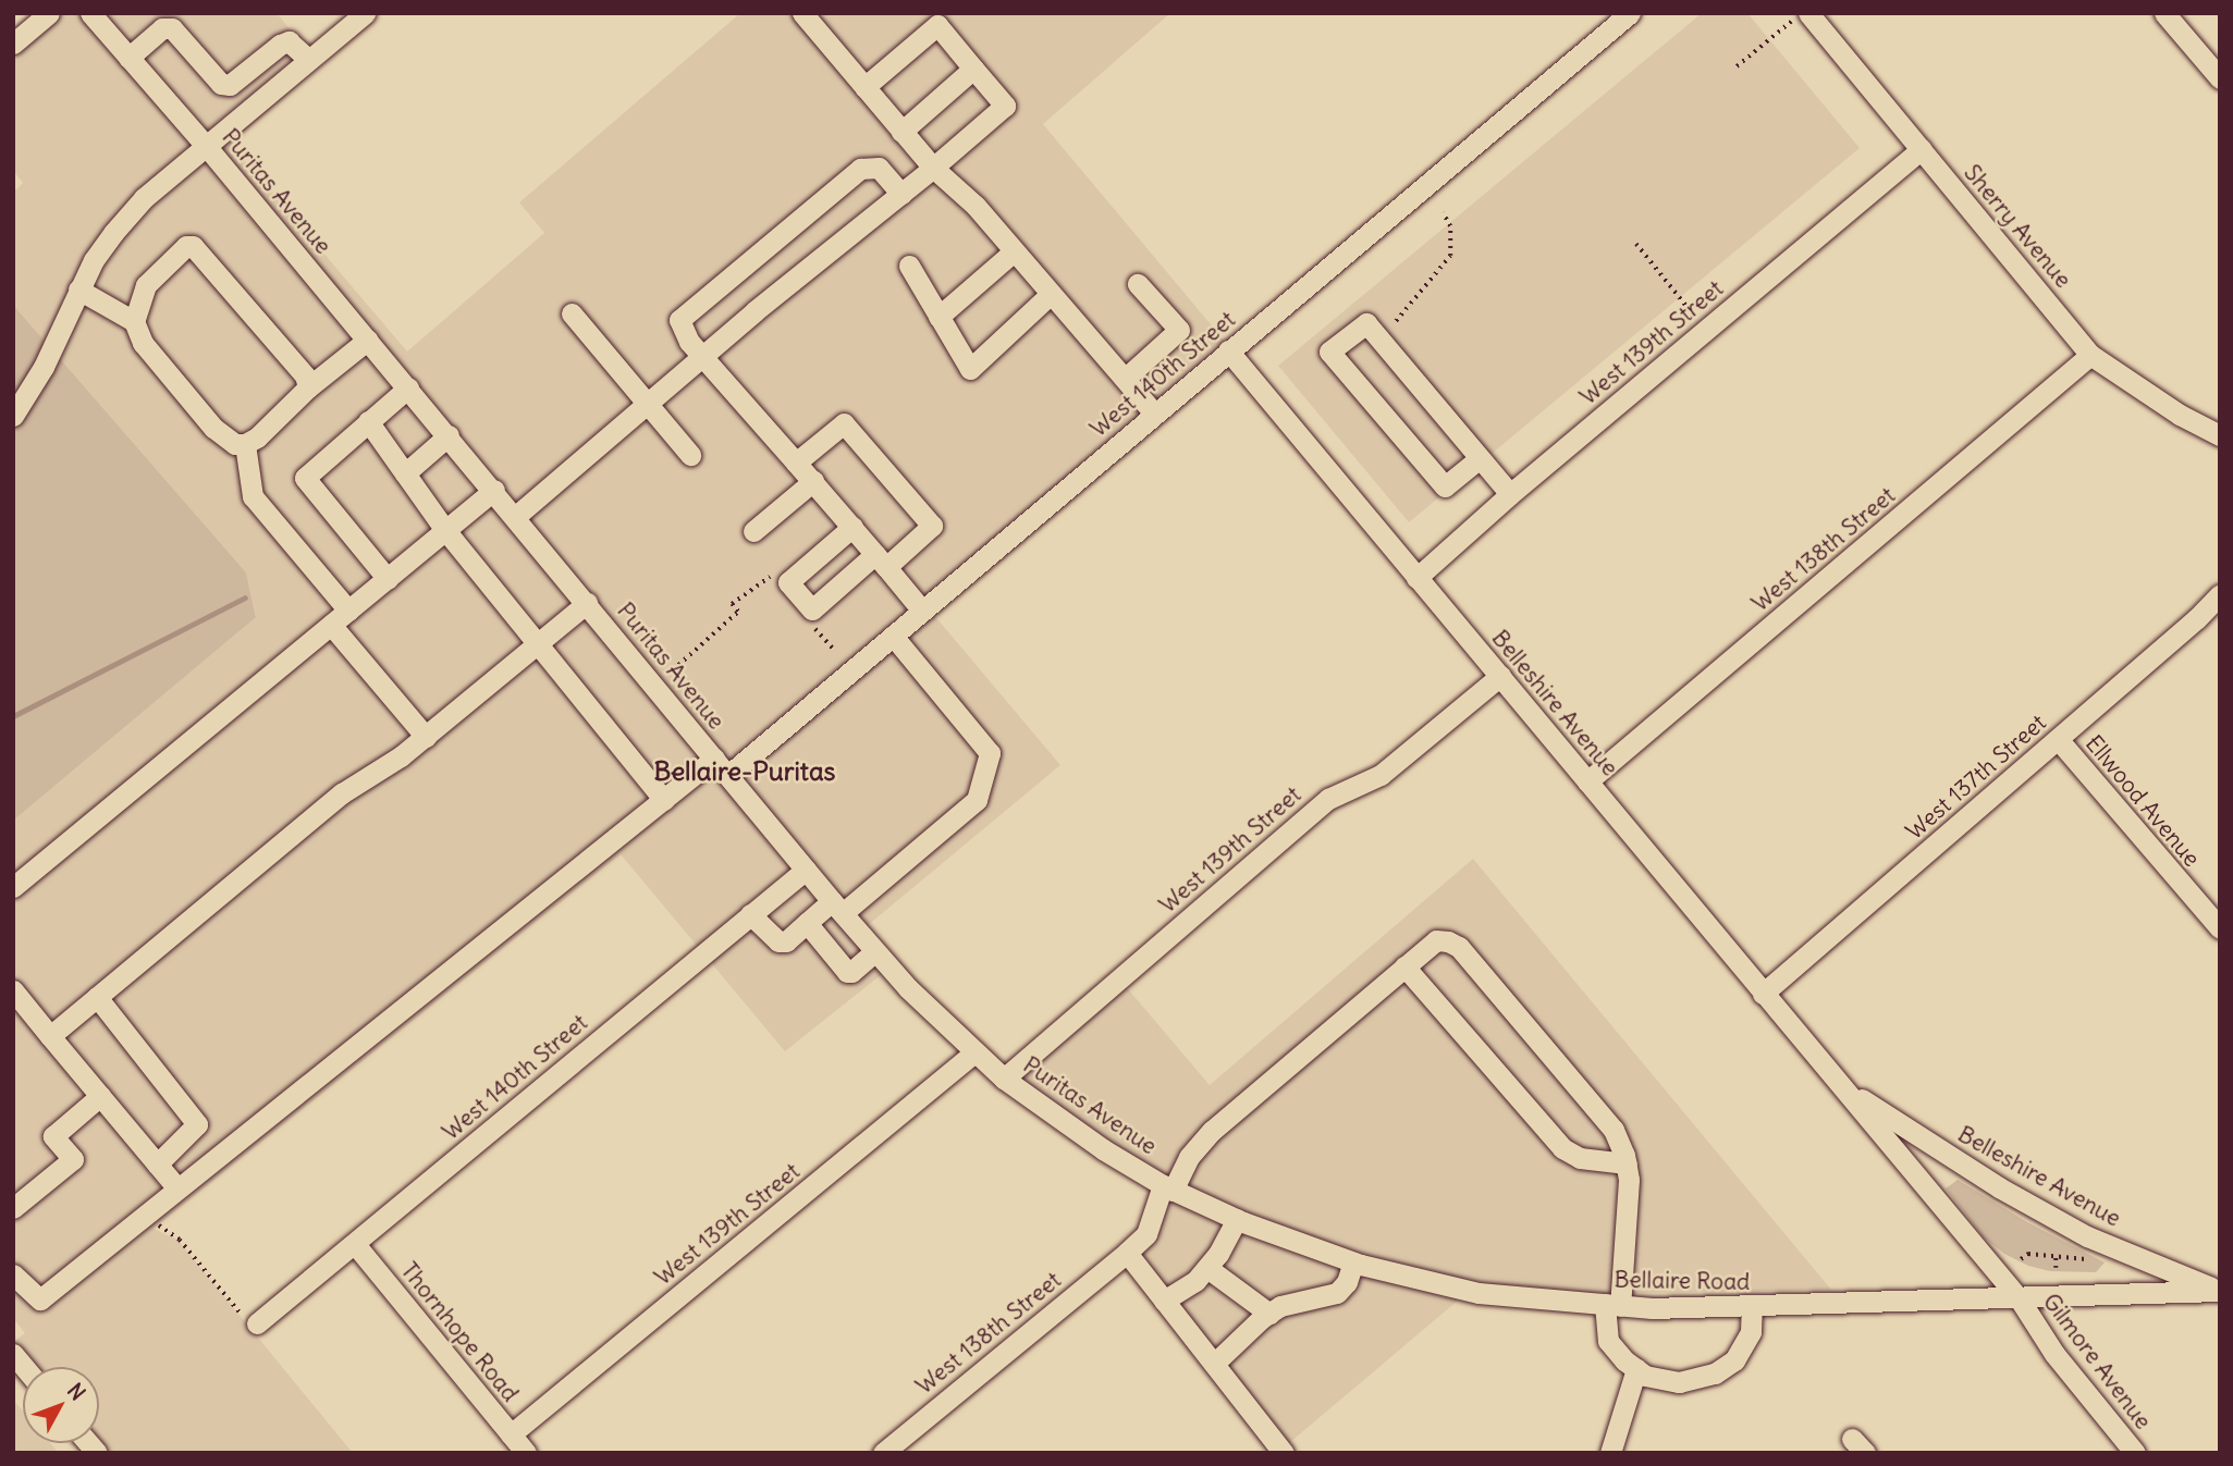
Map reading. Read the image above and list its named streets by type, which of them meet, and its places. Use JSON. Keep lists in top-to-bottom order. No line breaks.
{"streets":{"street":["Puritas Avenue","Sherry Avenue","West 139th Street","West 140th Street","West 138th Street","Belleshire Avenue","West 137th Street","Ellwood Avenue","Bellaire Road","Thornhope Road","Gilmore Avenue"]},"crossings":[["Puritas Avenue","West 139th Street"],["Puritas Avenue","West 140th Street"],["Puritas Avenue","West 138th Street"],["Puritas Avenue","Bellaire Road"],["Sherry Avenue","West 139th Street"],["Sherry Avenue","West 138th Street"],["West 139th Street","Belleshire Avenue"],["West 139th Street","Thornhope Road"],["West 140th Street","Belleshire Avenue"],["West 140th Street","Thornhope Road"],["West 138th Street","Belleshire Avenue"],["Belleshire Avenue","West 137th Street"],["Belleshire Avenue","Bellaire Road"],["Belleshire Avenue","Gilmore Avenue"],["West 137th Street","Ellwood Avenue"],["Bellaire Road","Gilmore Avenue"]],"districts":["Bellaire-Puritas"],"north":"top right"}
